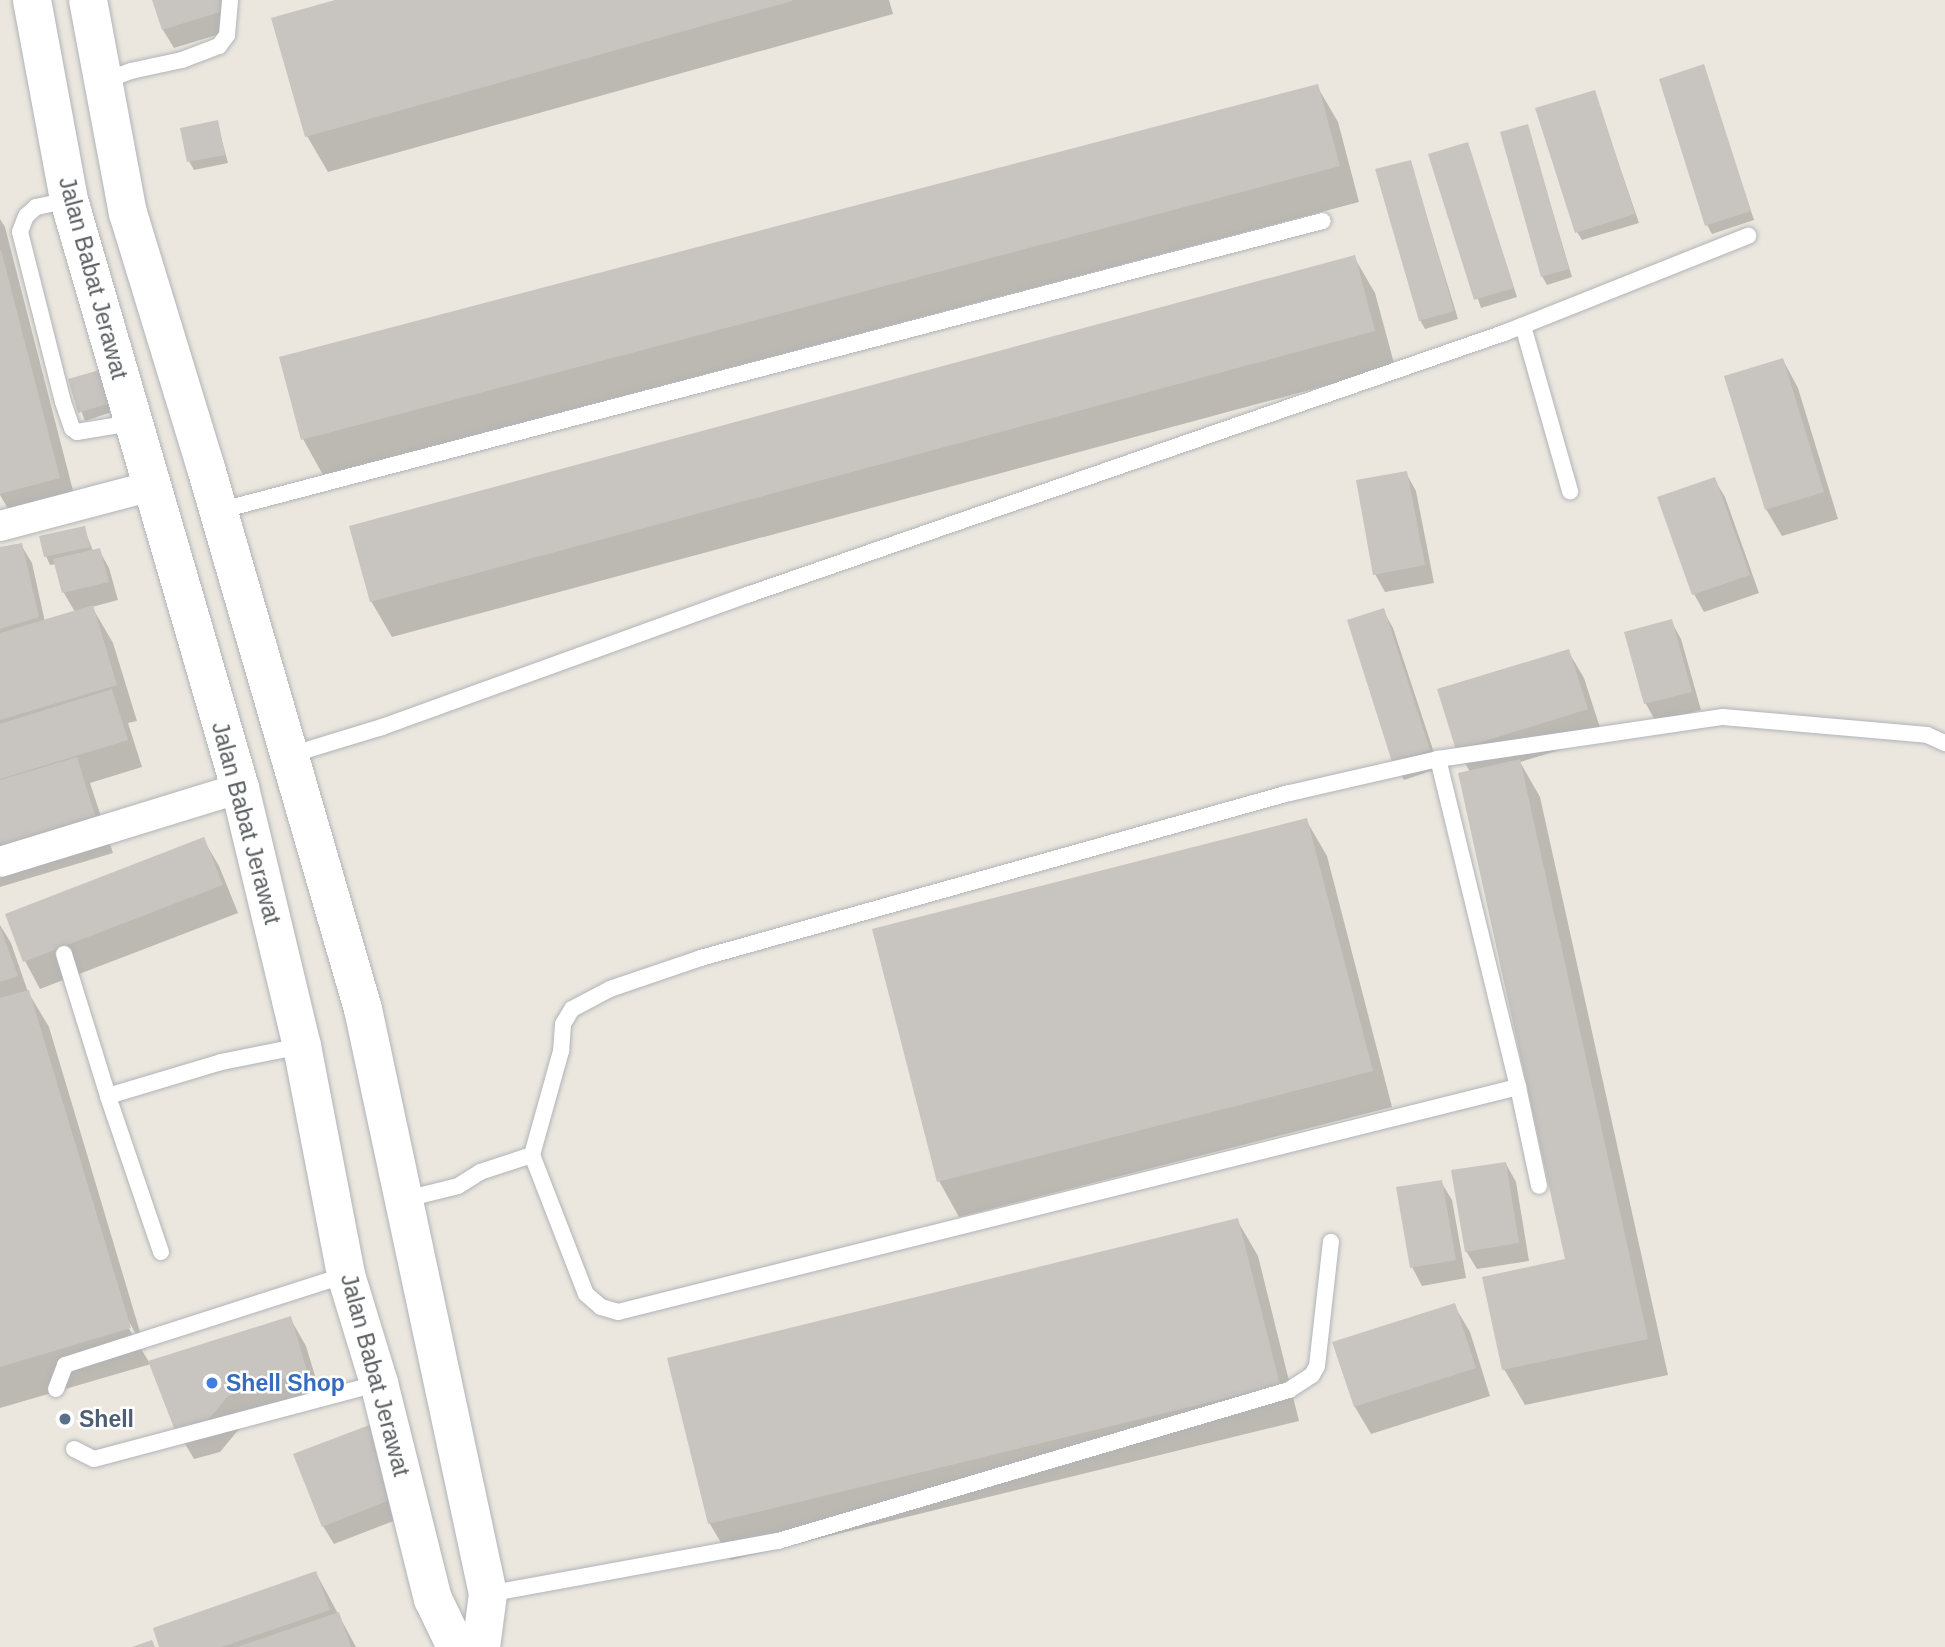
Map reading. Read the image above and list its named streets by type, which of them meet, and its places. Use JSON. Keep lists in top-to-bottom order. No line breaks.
{"streets":{"main road":["Jalan Babat Jerawat"]},"places":["Shell Shop","Shell"]}
